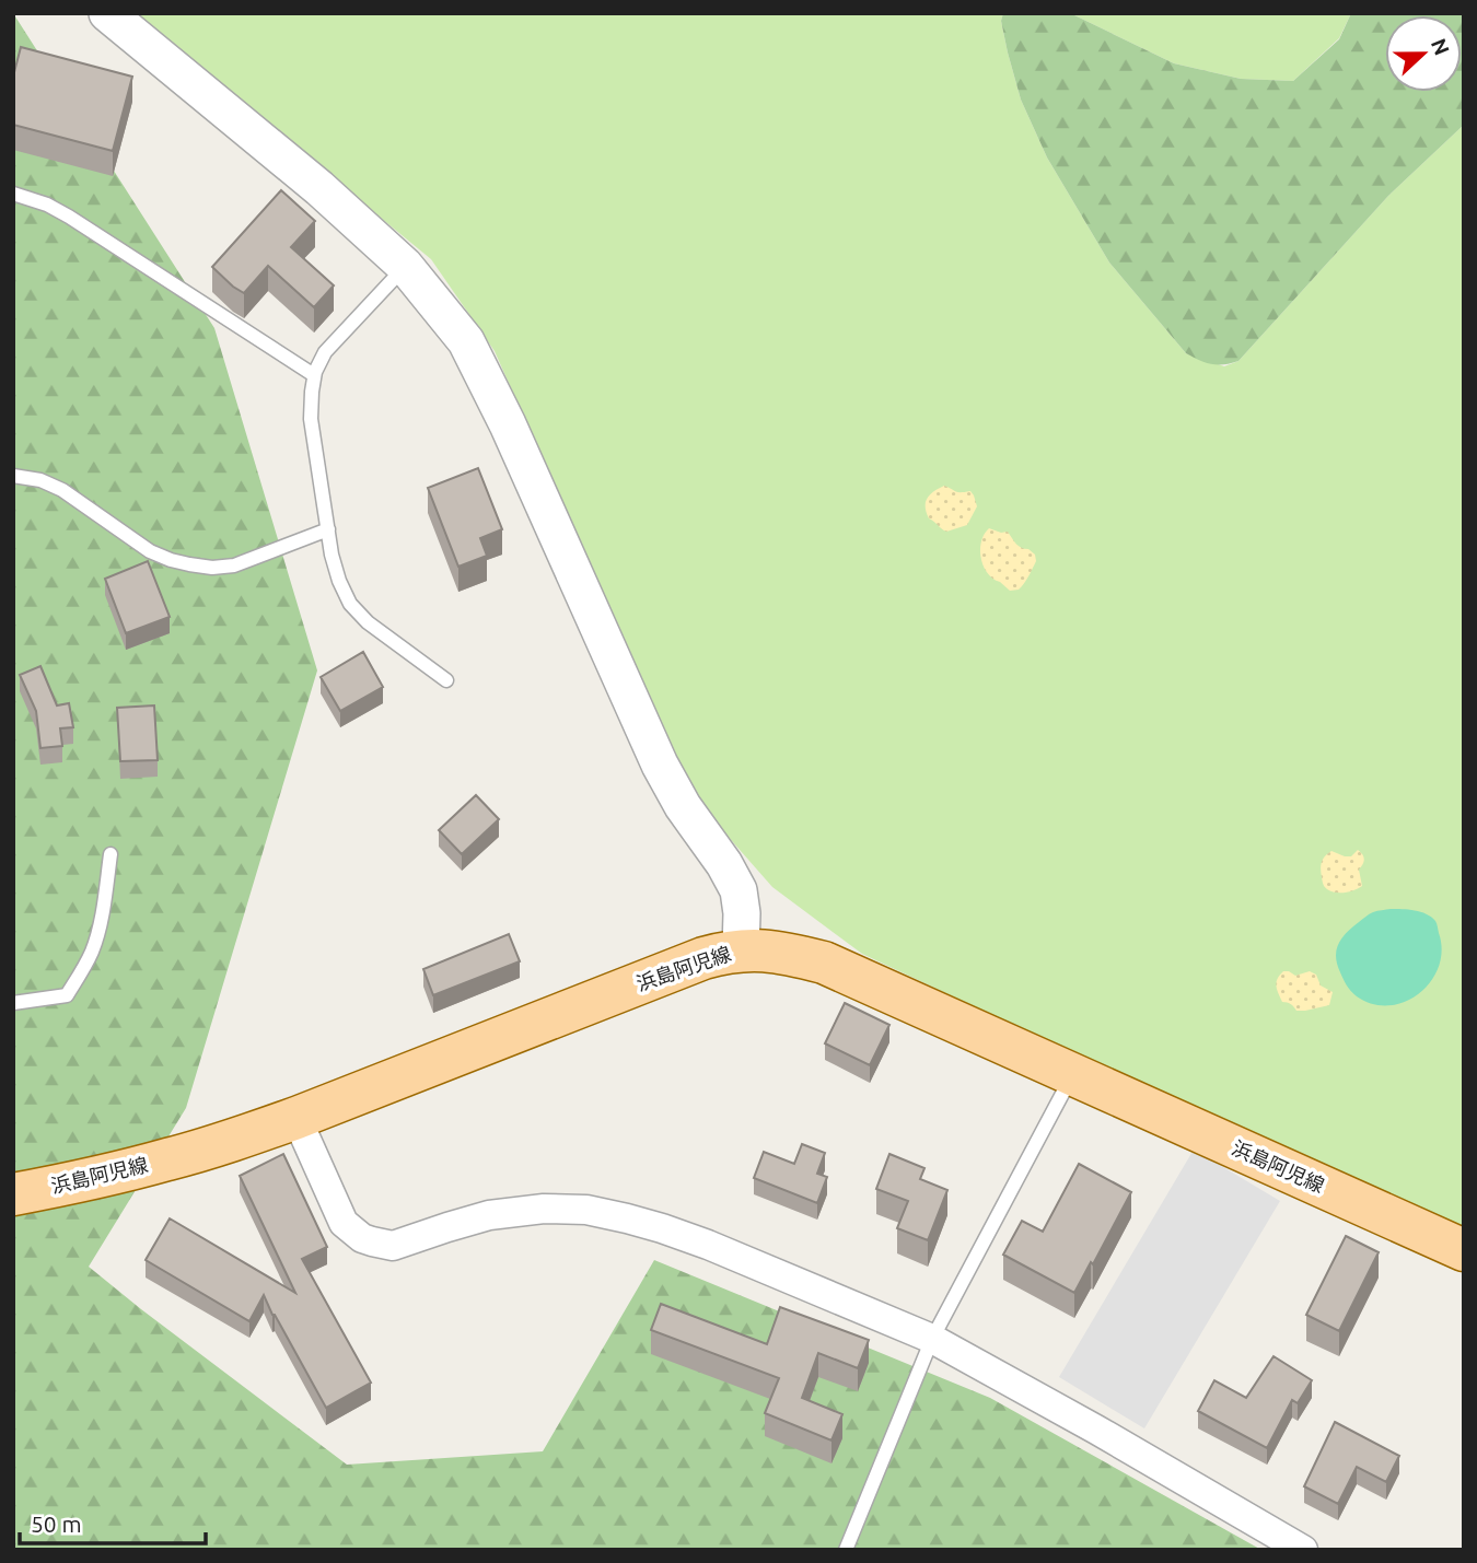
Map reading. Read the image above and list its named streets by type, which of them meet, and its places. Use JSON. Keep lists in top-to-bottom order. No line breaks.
{"streets":{"main road":["浜島阿児線"]},"scale_bar":"50 m","north":"right"}
